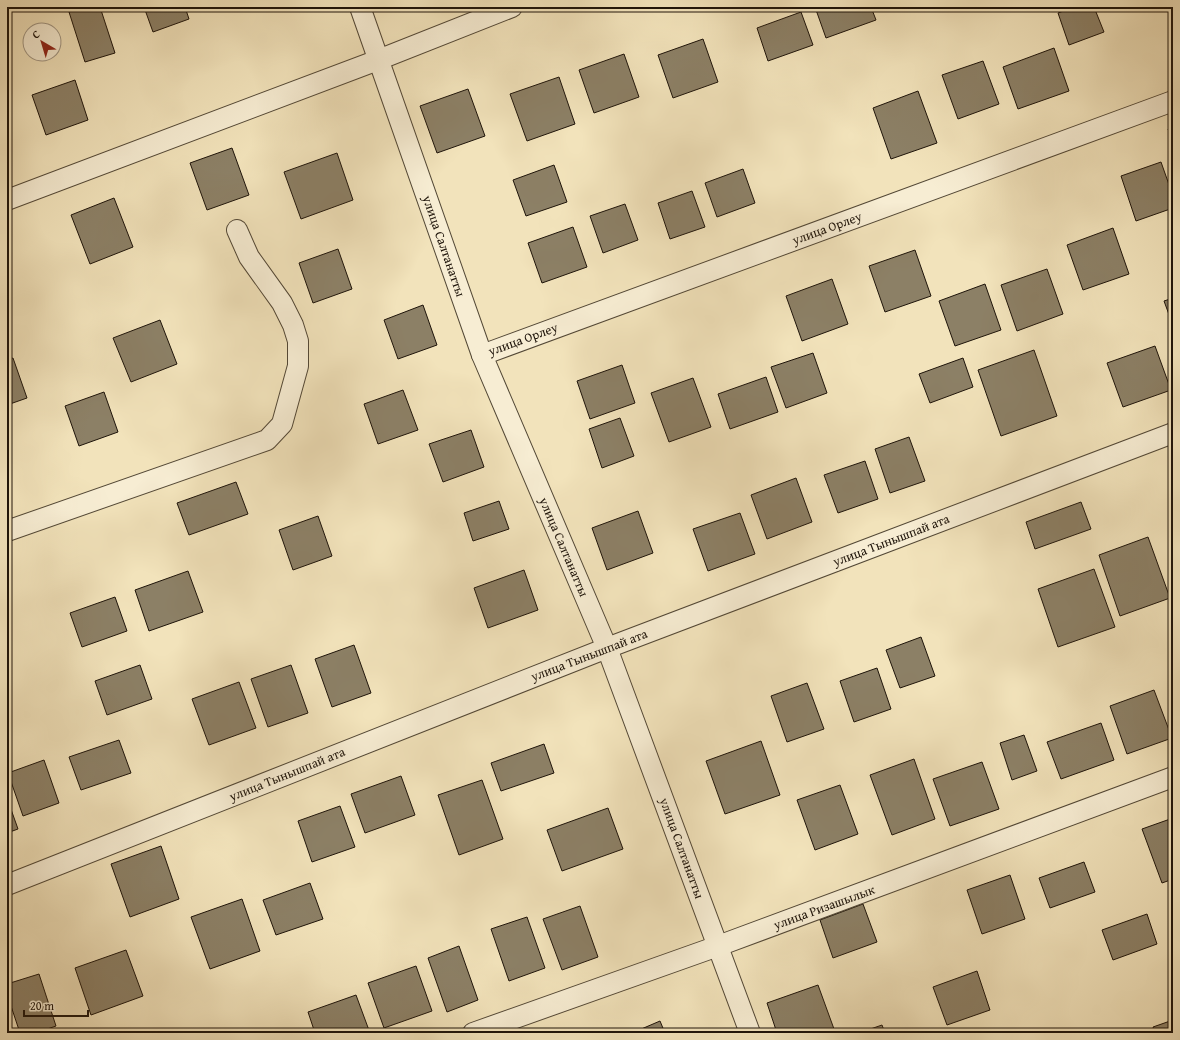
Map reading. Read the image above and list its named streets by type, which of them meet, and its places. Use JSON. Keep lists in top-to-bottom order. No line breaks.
{"streets":{"street":["улица Орлеу","улица Салтанатты","улица Тынышпай ата","улица Ризашылык"]},"crossings":[["улица Орлеу","улица Салтанатты"],["улица Салтанатты","улица Тынышпай ата"],["улица Салтанатты","улица Ризашылык"]],"scale_bar":"20 m","north":"top left"}
